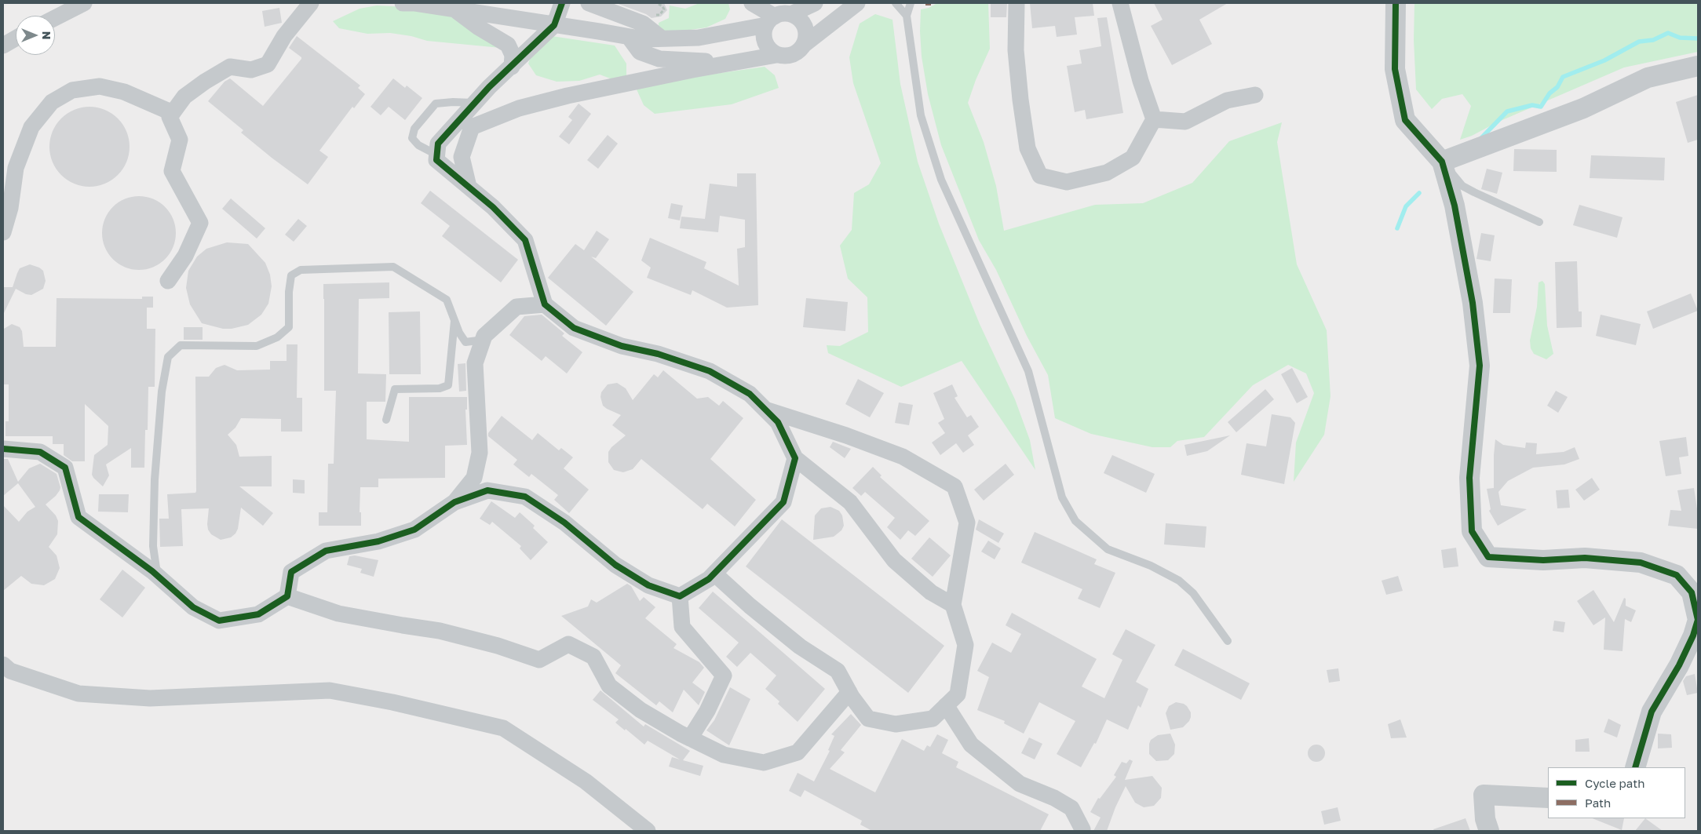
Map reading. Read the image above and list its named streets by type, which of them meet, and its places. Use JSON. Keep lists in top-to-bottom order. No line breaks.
{"legend":["Cycle path","Path"],"north":"right"}
